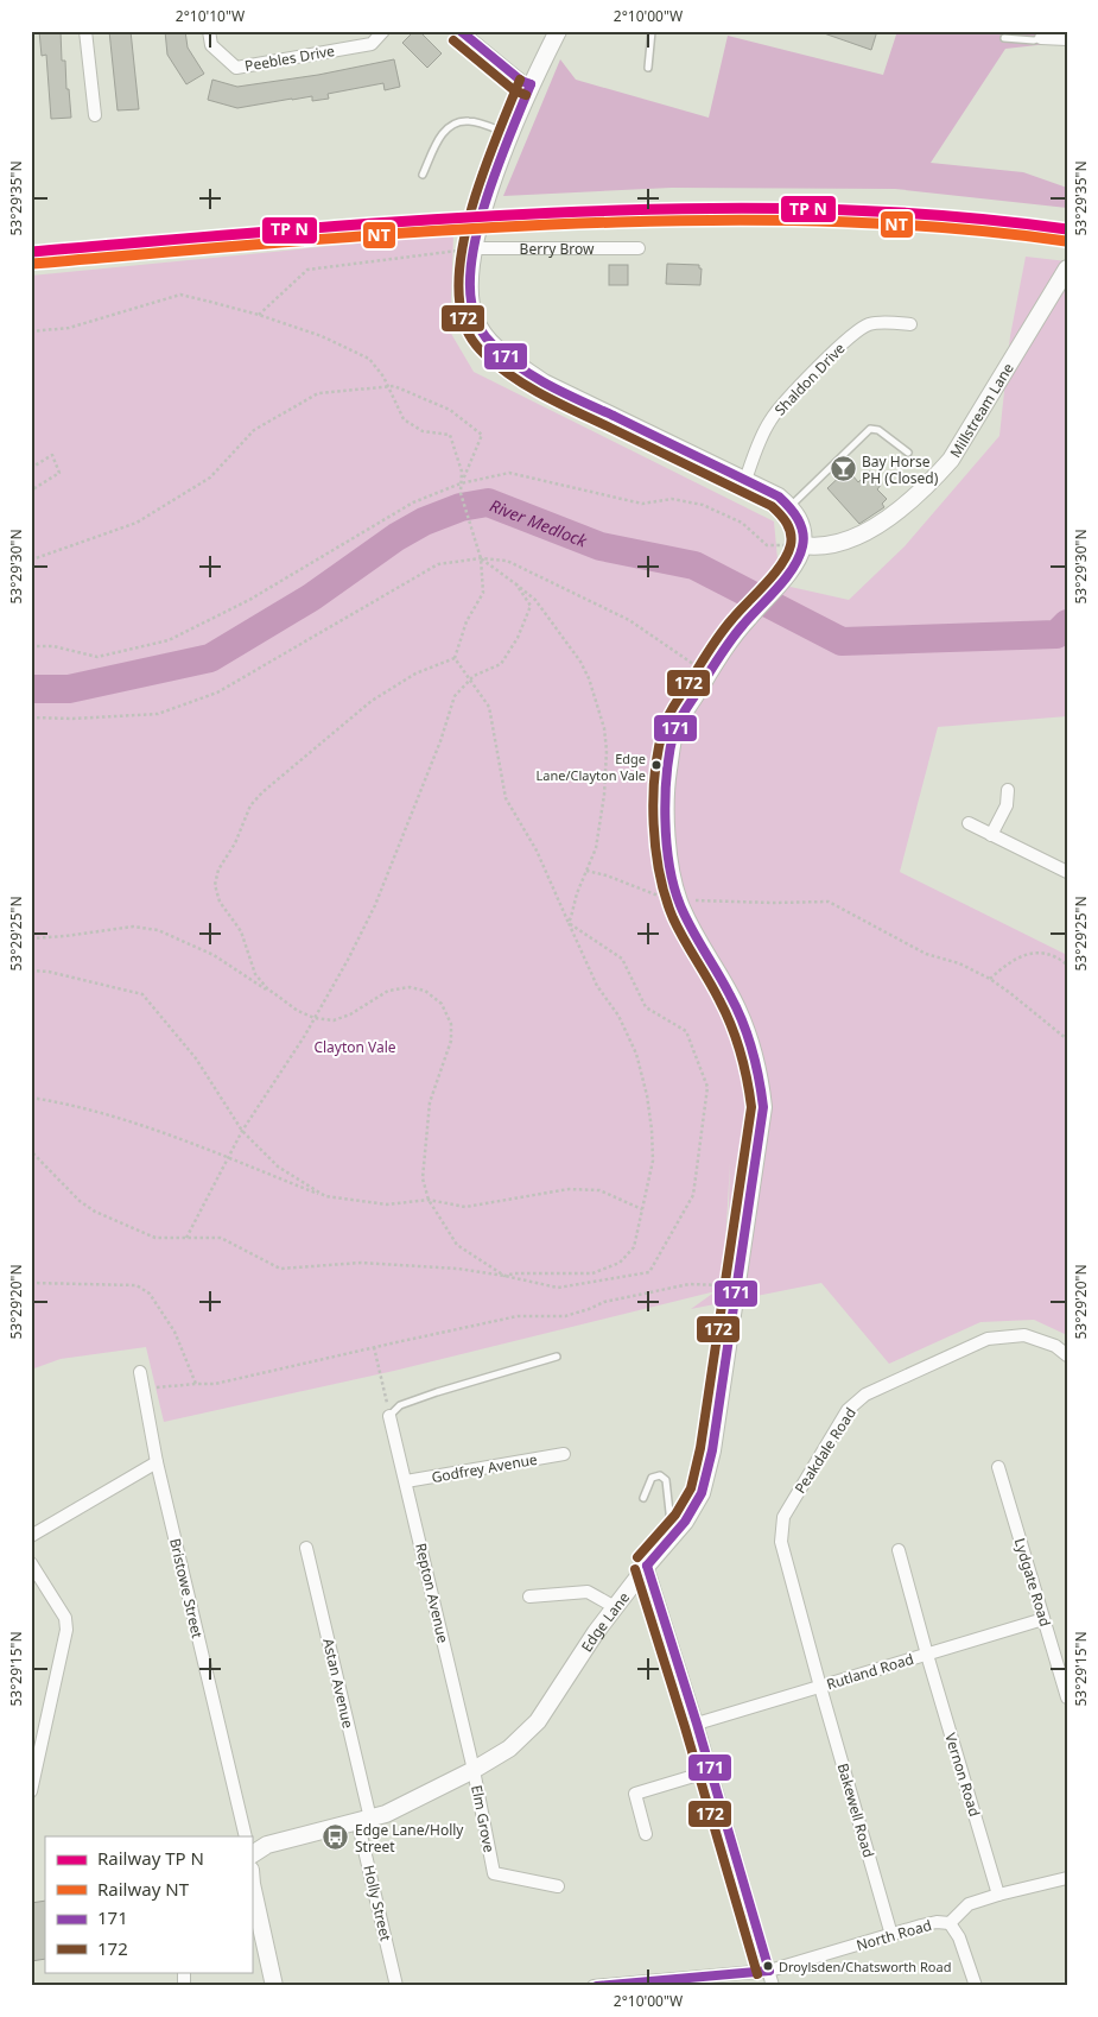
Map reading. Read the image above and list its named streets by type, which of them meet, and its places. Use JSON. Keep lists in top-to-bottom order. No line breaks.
{"streets":{"street":["Peebles Drive","Berry Brow","Shaldon Drive","Millstream Lane","Peakdale Road","Godfrey Avenue","Lydgate Road","Bristowe Street","Repton Avenue","Edge Lane","Rutland Road","Astan Avenue","Vernon Road","Bakewell Road","Elm Grove","Holly Street","North Road"]},"crossings":[["Millstream Lane","Edge Lane"],["Peakdale Road","Rutland Road"],["Peakdale Road","Bakewell Road"],["Godfrey Avenue","Repton Avenue"],["Lydgate Road","Rutland Road"],["Repton Avenue","Edge Lane"],["Repton Avenue","Elm Grove"],["Edge Lane","Astan Avenue"],["Edge Lane","Elm Grove"],["Edge Lane","Holly Street"],["Rutland Road","Vernon Road"],["Rutland Road","Bakewell Road"],["Astan Avenue","Holly Street"],["Bakewell Road","North Road"]],"water":["River Medlock"],"parks":["Clayton Vale"],"places":{"bar":["Bay Horse PH (Closed)"],"other":["Edge Lane/Clayton Vale","Droylsden/Chatsworth Road"],"bus stop":["Edge Lane/Holly Street"]},"lines":["transit line 171","transit line 172","rail line NT"],"legend":["Railway TP N","Railway NT","171","172"],"coordinates":["2°10'10\"W","2°10'00\"W","53°29'35\"N","53°29'30\"N","53°29'25\"N","53°29'20\"N","53°29'15\"N"]}
